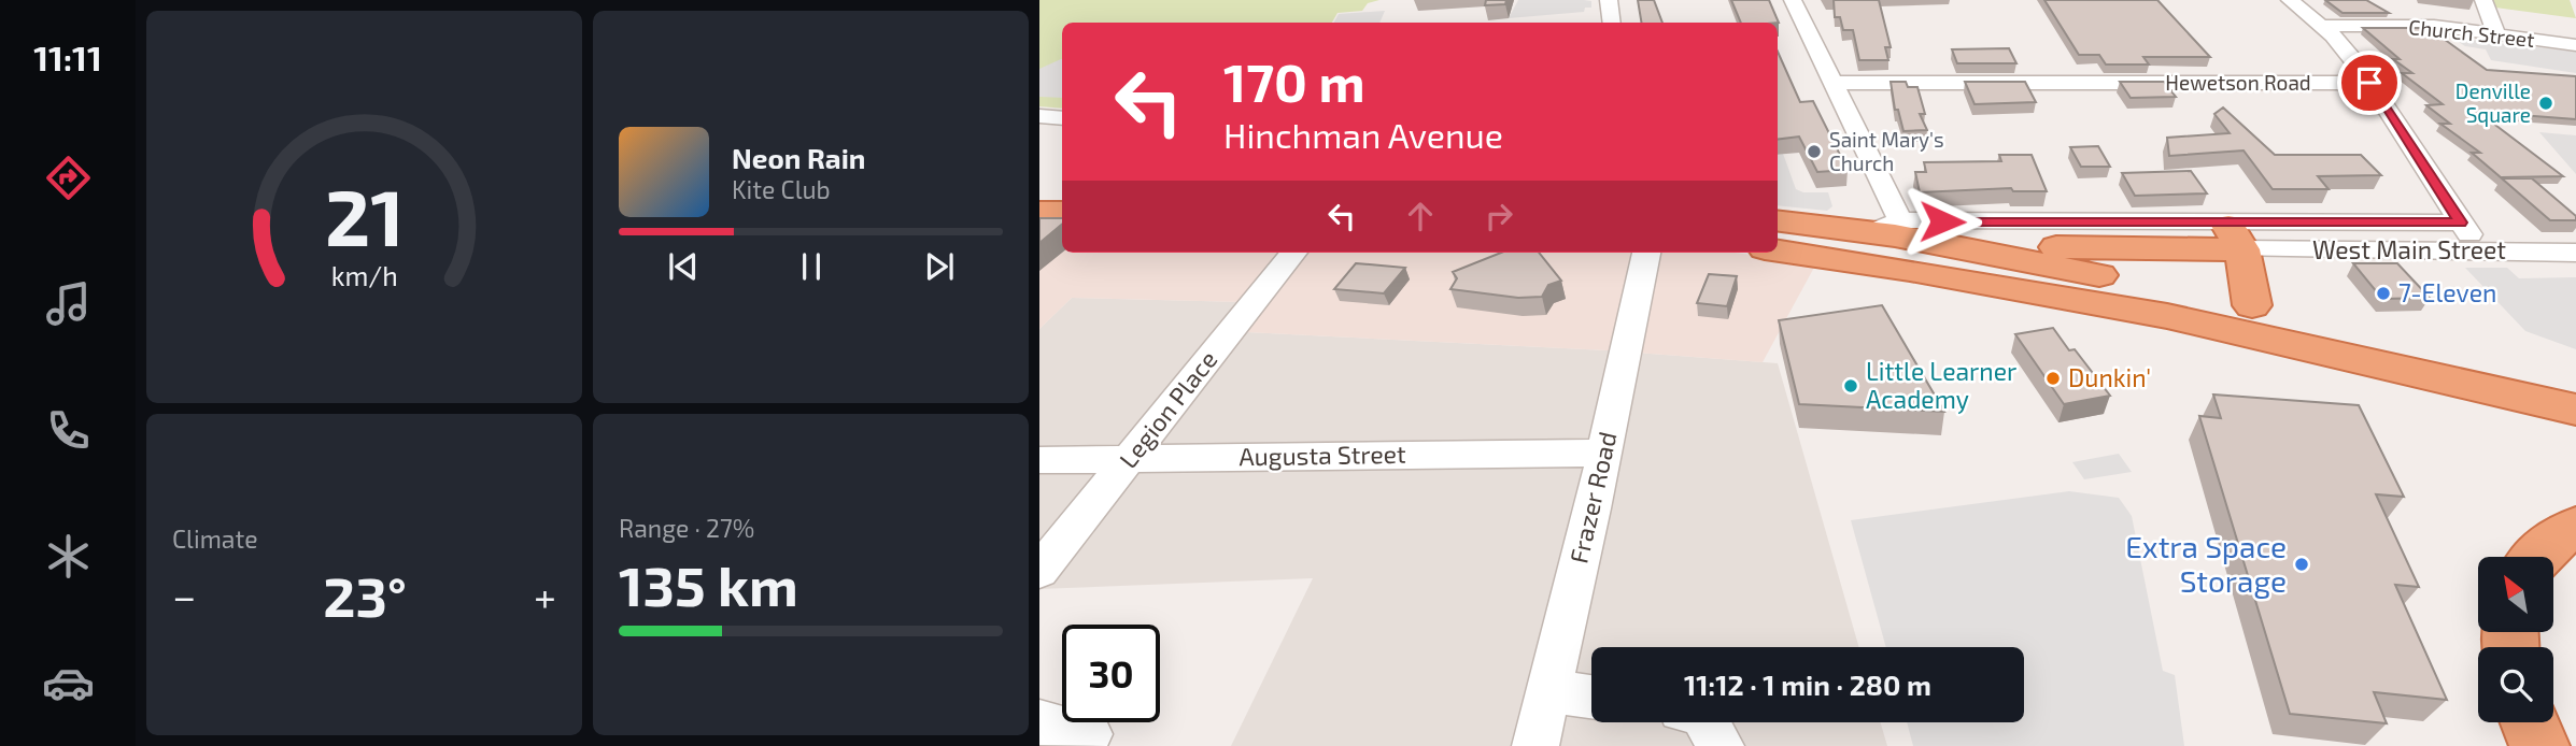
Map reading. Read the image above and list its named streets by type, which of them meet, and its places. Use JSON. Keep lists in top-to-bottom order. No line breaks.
{"streets":{"street":["Church Street","Hewetson Road","West Main Street","Legion Place","Augusta Street","Frazer Road"]},"crossings":[["Legion Place","Augusta Street"],["Augusta Street","Frazer Road"]],"places":["Denville Square","Saint Mary's Church","7-Eleven","Dunkin'","Little Learner Academy","Extra Space Storage"],"north":"top left","page":{"tabs":"11:11","turn":["170 m","Hinchman Avenue"],"song":["Neon Rain","Kite Club"],"tile":["Climate",["Range · 27%","135 km"]],"heat":["−","23°","+"],"limit":"30","trip":"11:12 · 1 min · 280 m","gauge":["21","km/h"]}}
